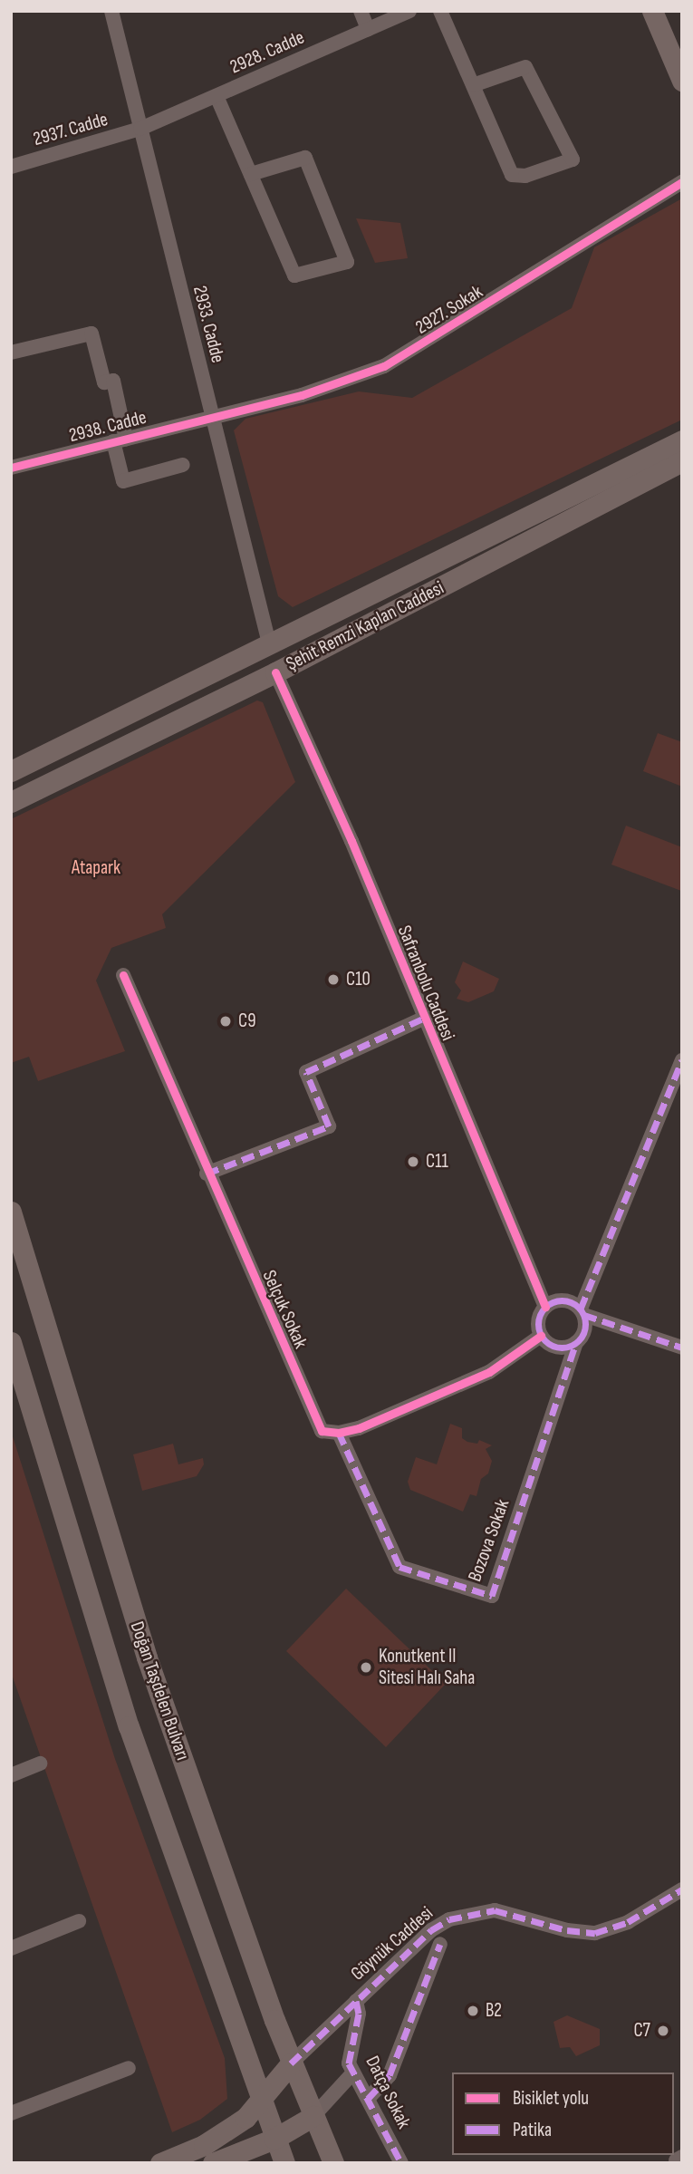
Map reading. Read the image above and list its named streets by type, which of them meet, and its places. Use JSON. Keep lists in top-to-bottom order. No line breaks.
{"streets":{"main road":["Şehit Remzi Kaplan Caddesi","Doğan Taşdelen Bulvarı"],"street":["2928. Cadde","2937. Cadde","2927. Sokak","2933. Cadde","2938. Cadde","Safranbolu Caddesi","Selçuk Sokak","Bozova Sokak","Göynük Caddesi","Datça Sokak"]},"crossings":[["2928. Cadde","2937. Cadde"],["2928. Cadde","2933. Cadde"],["2937. Cadde","2933. Cadde"],["2927. Sokak","2933. Cadde"],["2927. Sokak","2938. Cadde"],["2933. Cadde","2938. Cadde"],["2933. Cadde","Şehit Remzi Kaplan Caddesi"],["Şehit Remzi Kaplan Caddesi","Safranbolu Caddesi"],["Safranbolu Caddesi","Bozova Sokak"],["Selçuk Sokak","Bozova Sokak"],["Doğan Taşdelen Bulvarı","Göynük Caddesi"],["Göynük Caddesi","Datça Sokak"]],"parks":["Atapark"],"places":["C10","C9","C11","Konutkent II Sitesi Halı Saha","B2","C7"],"legend":["Bisiklet yolu","Patika"]}
